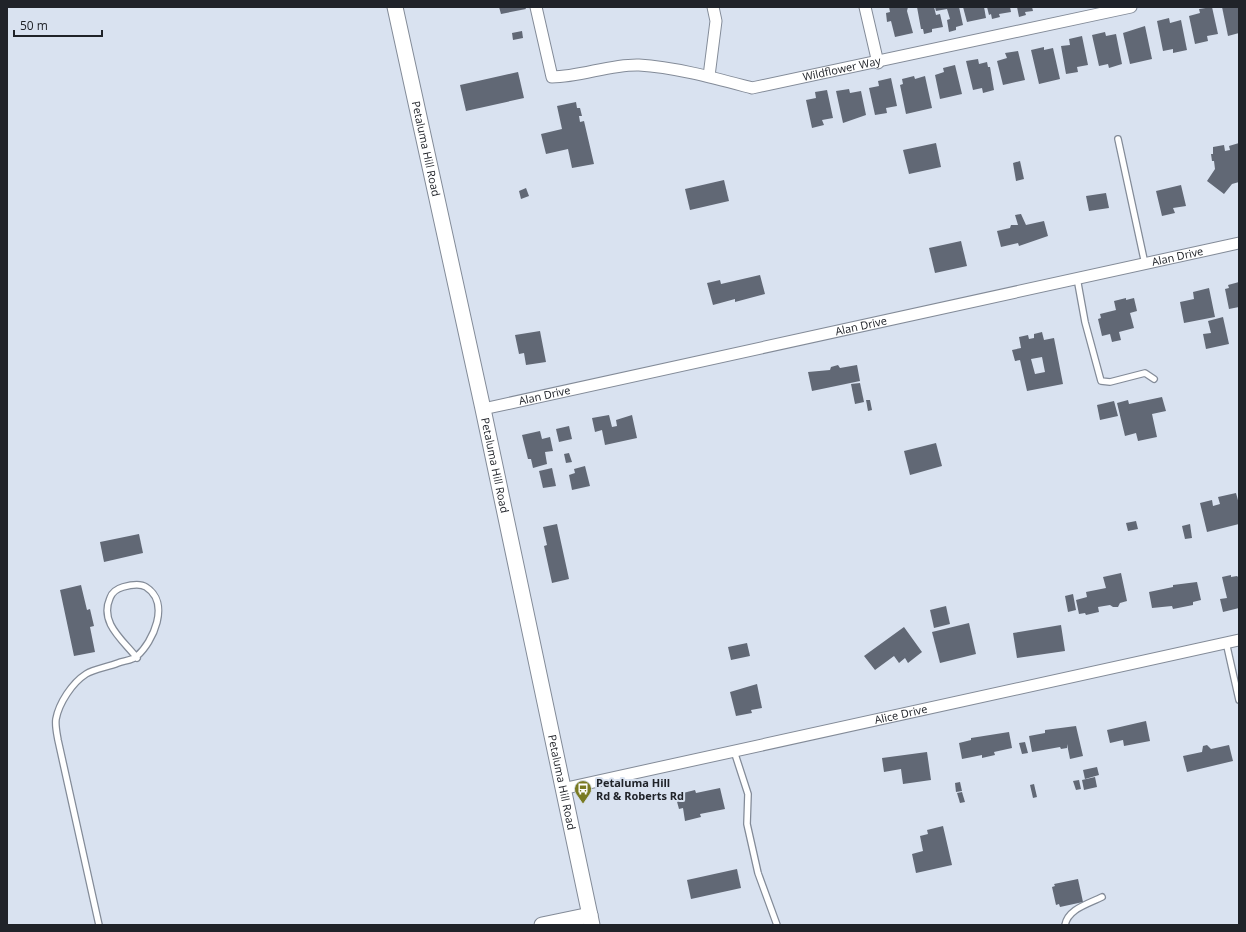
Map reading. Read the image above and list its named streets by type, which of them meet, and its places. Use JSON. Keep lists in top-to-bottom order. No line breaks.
{"streets":{"main road":["Petaluma Hill Road"],"street":["Wildflower Way","Alan Drive","Alice Drive"]},"crossings":[["Petaluma Hill Road","Alan Drive"],["Petaluma Hill Road","Alice Drive"]],"places":{"bus stop":["Petaluma Hill Rd & Roberts Rd"]},"scale_bar":"50 m"}
